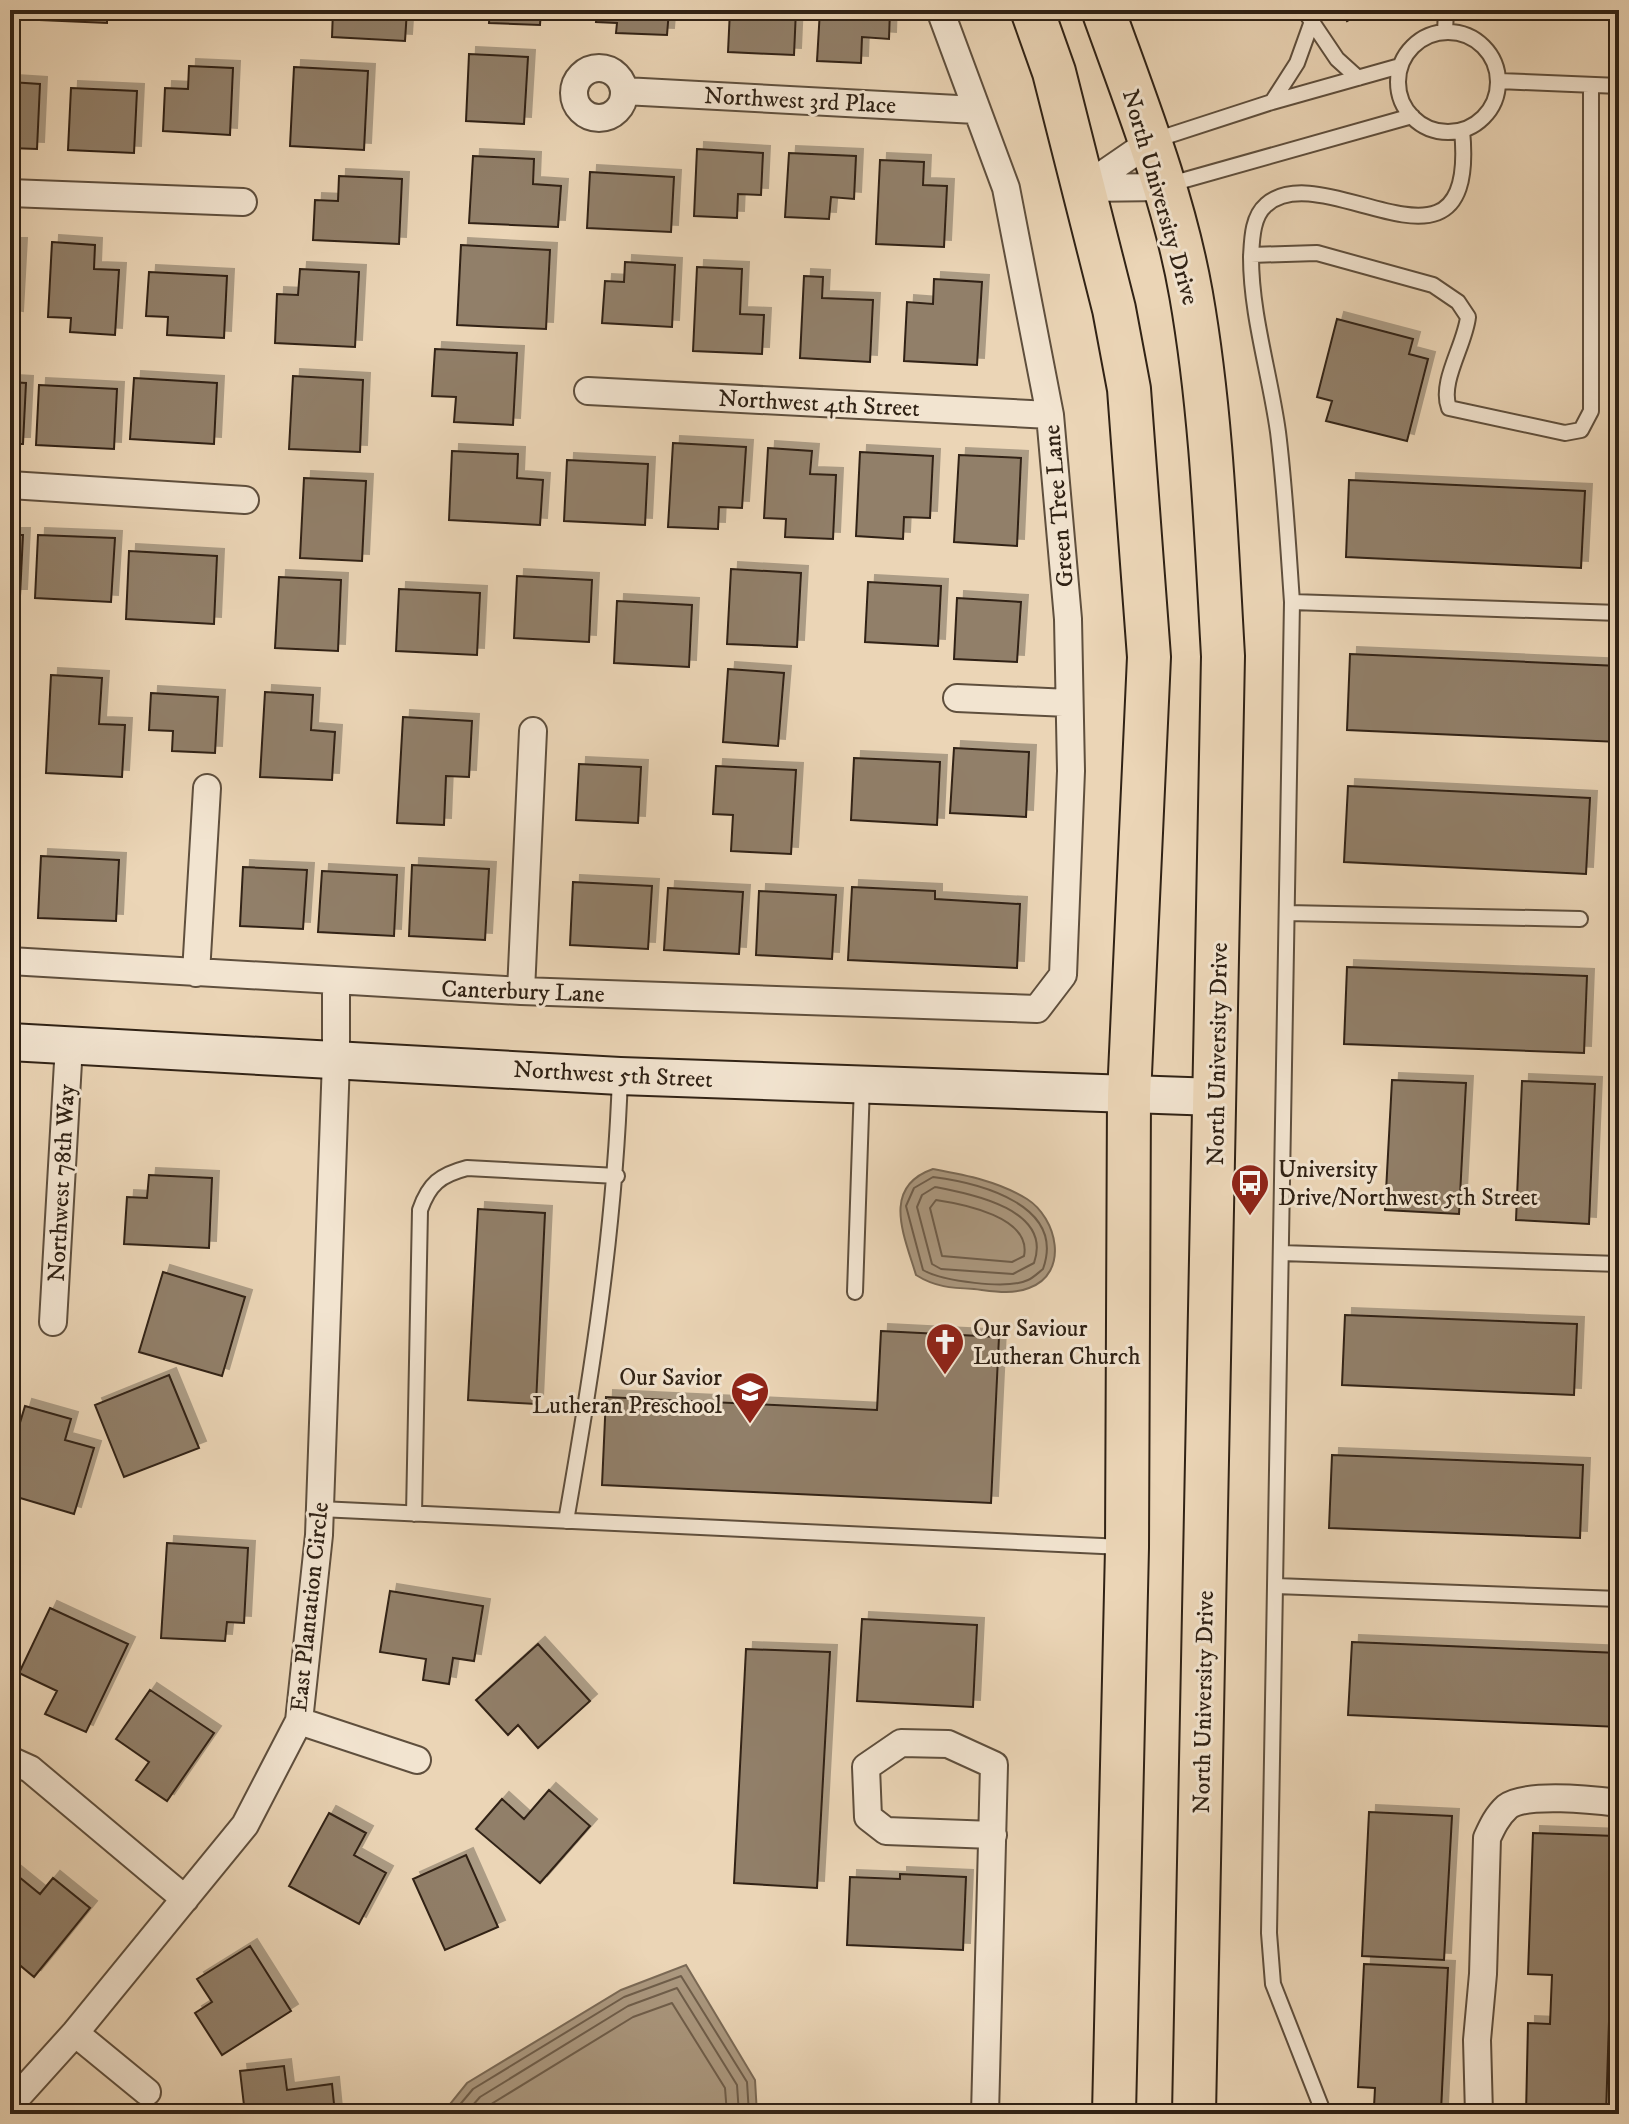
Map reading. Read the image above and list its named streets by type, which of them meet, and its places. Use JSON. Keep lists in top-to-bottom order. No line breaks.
{"streets":{"main road":["North University Drive"],"street":["Northwest 3rd Place","Northwest 4th Street","Green Tree Lane","Canterbury Lane","Northwest 5th Street","Northwest 78th Way","East Plantation Circle"]},"crossings":[["Northwest 3rd Place","Green Tree Lane"],["North University Drive","Northwest 5th Street"],["Northwest 4th Street","Green Tree Lane"],["Green Tree Lane","Canterbury Lane"],["Canterbury Lane","East Plantation Circle"],["Northwest 5th Street","Northwest 78th Way"],["Northwest 5th Street","East Plantation Circle"]],"places":{"bus stop":["University Drive/Northwest 5th Street"],"church":["Our Saviour Lutheran Church"],"school or university":["Our Savior Lutheran Preschool"]}}
